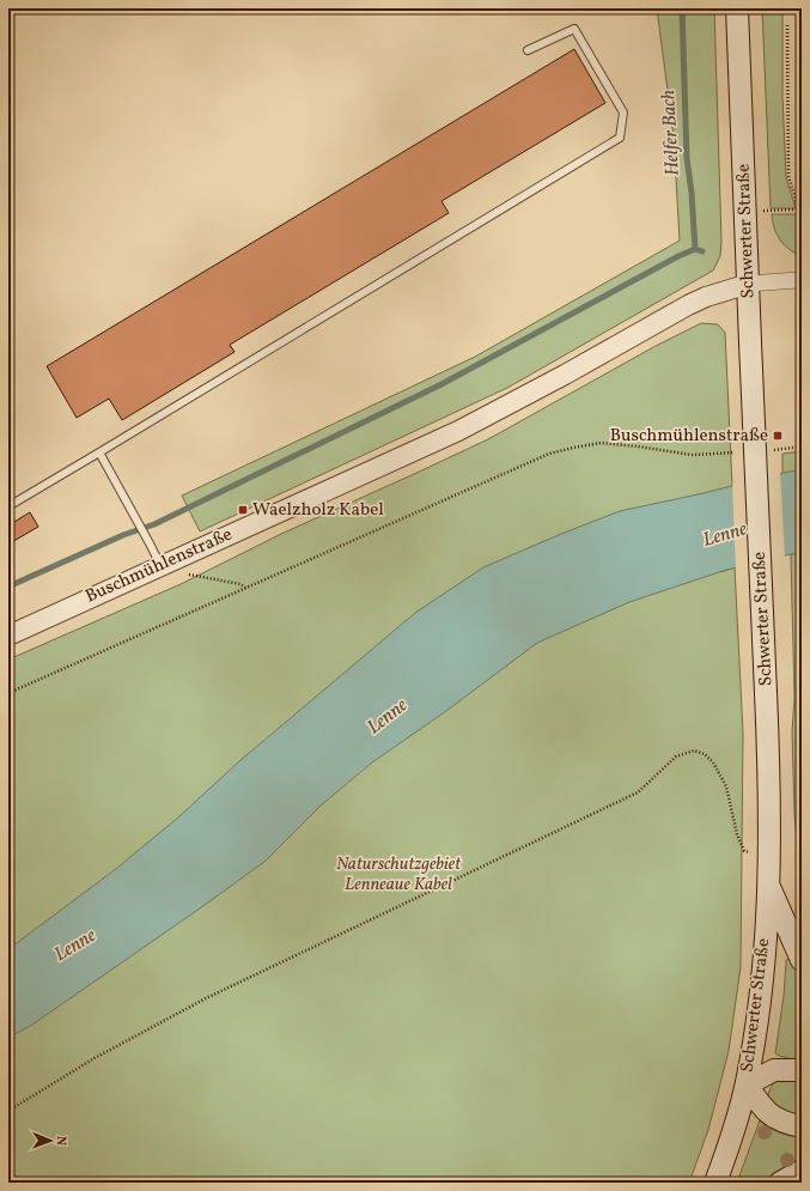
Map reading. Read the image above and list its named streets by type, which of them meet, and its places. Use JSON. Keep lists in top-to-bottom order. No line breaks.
{"streets":{"main road":["Schwerter Straße"],"street":["Buschmühlenstraße"]},"crossings":[["Schwerter Straße","Buschmühlenstraße"]],"water":["Helfer Bach","Lenne"],"parks":["Naturschutzgebiet Lenneaue Kabel"],"places":{"transit":["Buschmühlenstraße","Waelzholz Kabel"]},"north":"right"}
